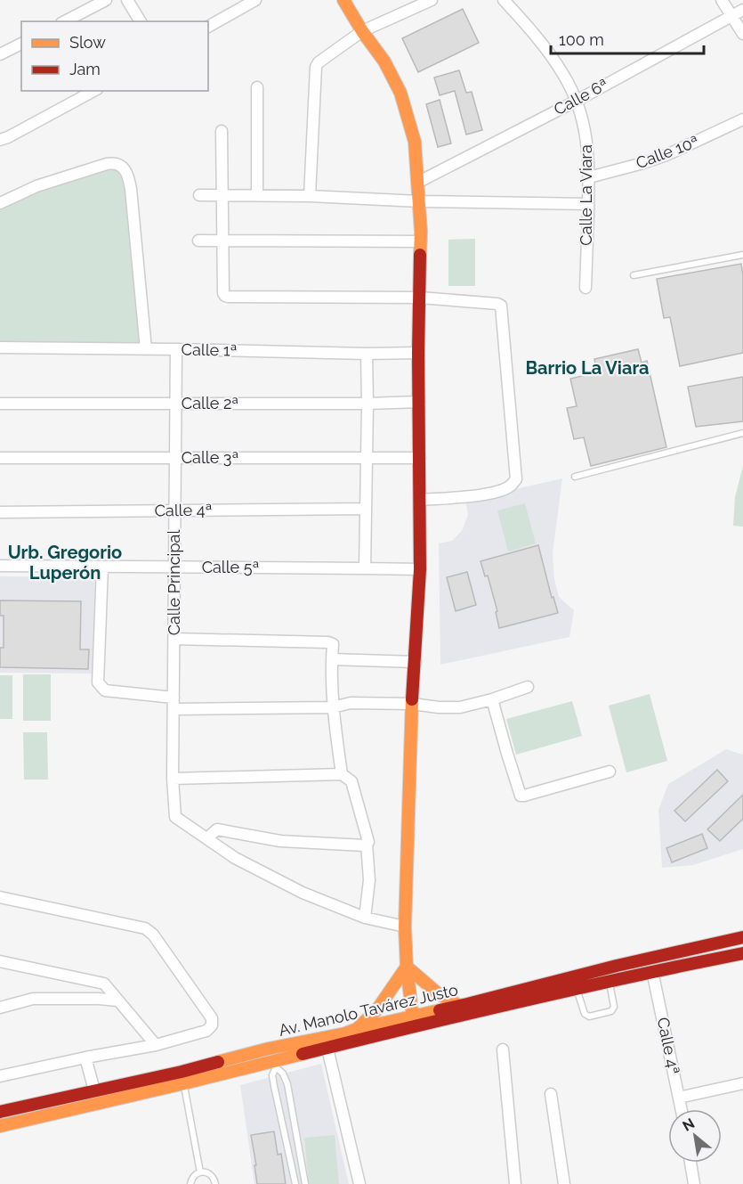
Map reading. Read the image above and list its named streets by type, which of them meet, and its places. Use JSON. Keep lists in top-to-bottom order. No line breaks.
{"streets":{"main road":["Av. Manolo Tavárez Justo"],"street":["Calle 6ª","Calle 10ª","Calle La Viara","Calle 1ª","Calle 2ª","Calle 3ª","Calle 4ª","Calle 5ª","Calle Principal"]},"crossings":[["Calle 6ª","Calle La Viara"],["Calle 10ª","Calle La Viara"],["Calle 1ª","Calle Principal"],["Calle 2ª","Calle Principal"],["Calle 3ª","Calle Principal"],["Calle 4ª","Calle Principal"],["Calle 4ª","Av. Manolo Tavárez Justo"],["Calle 5ª","Calle Principal"]],"districts":["Barrio La Viara","Urb. Gregorio Luperón"],"legend":["Slow","Jam"],"scale_bar":"100 m","north":"top left"}
